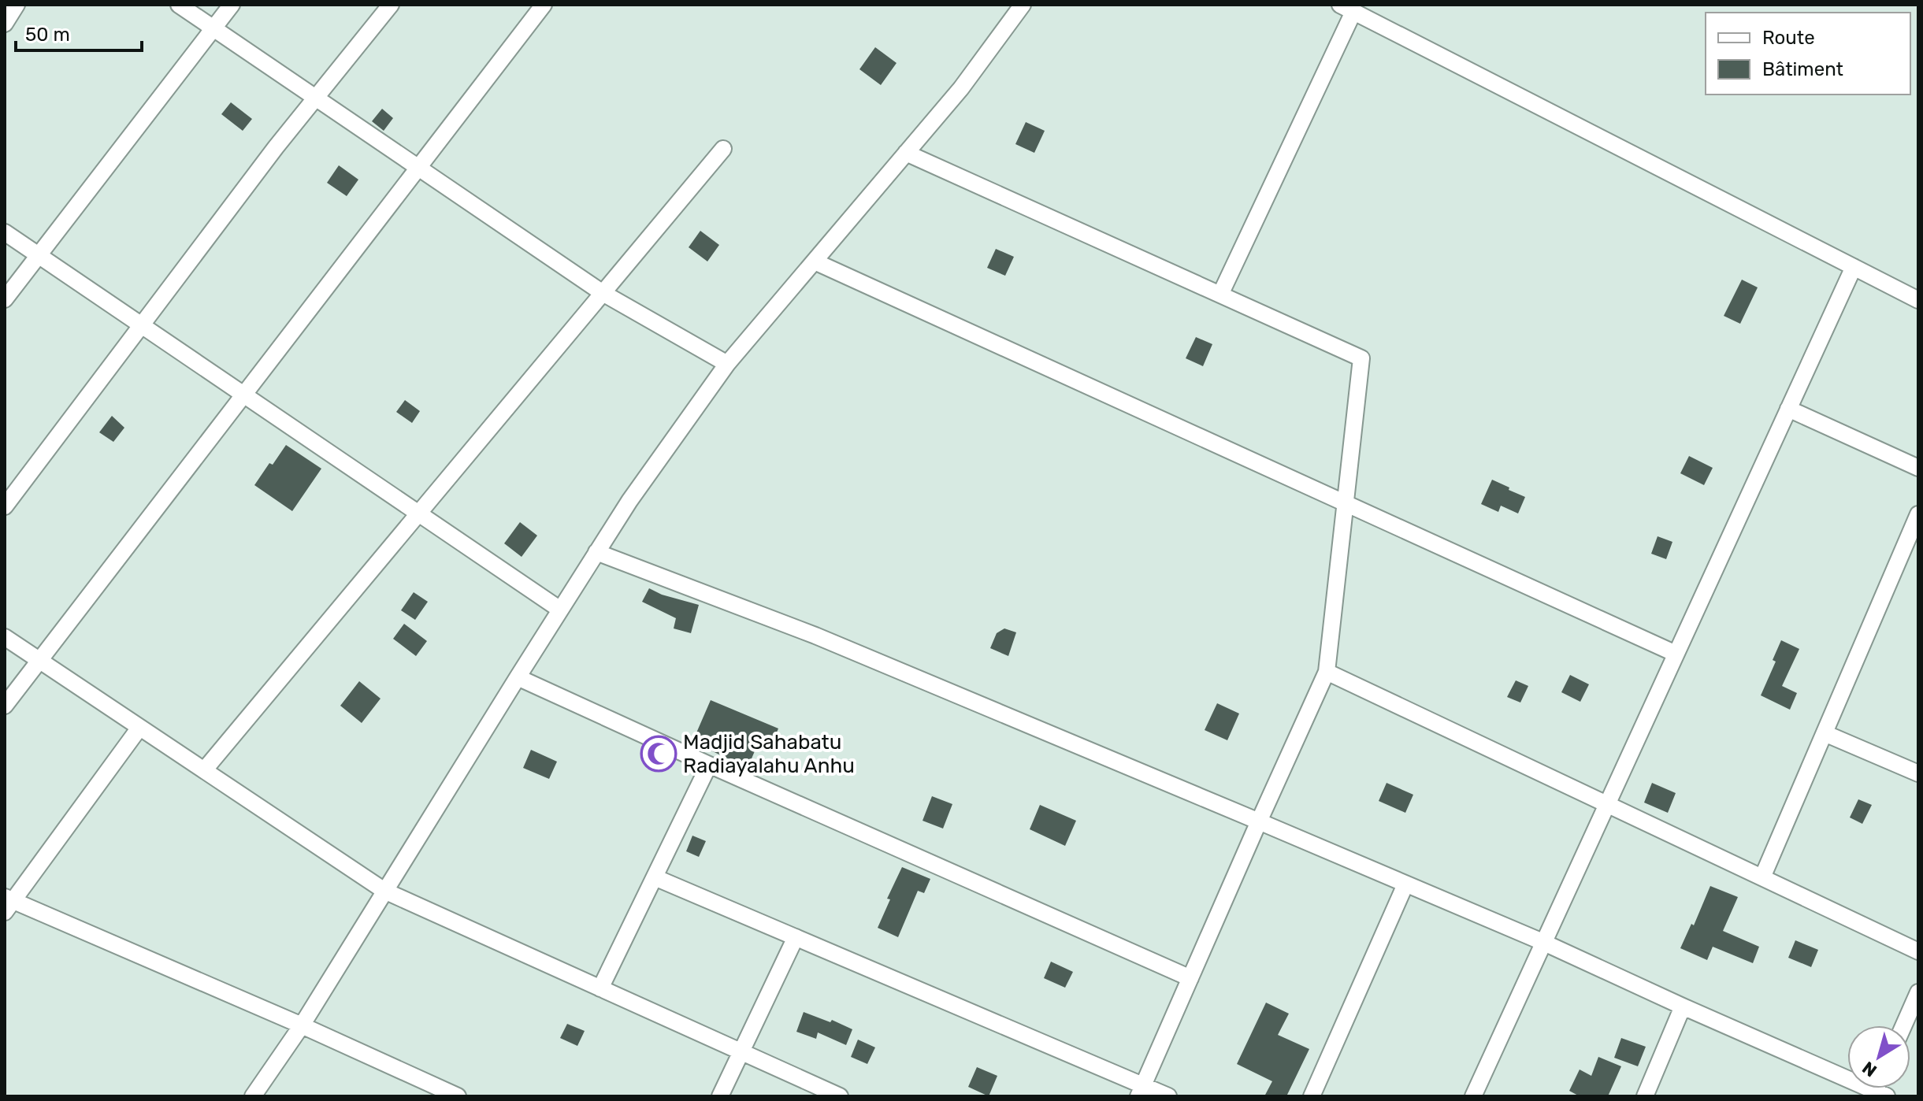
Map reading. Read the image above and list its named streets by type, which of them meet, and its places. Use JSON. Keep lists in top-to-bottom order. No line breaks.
{"places":{"mosque":["Madjid Sahabatu Radiayalahu Anhu"]},"legend":["Route","Bâtiment"],"scale_bar":"50 m","north":"bottom left"}
